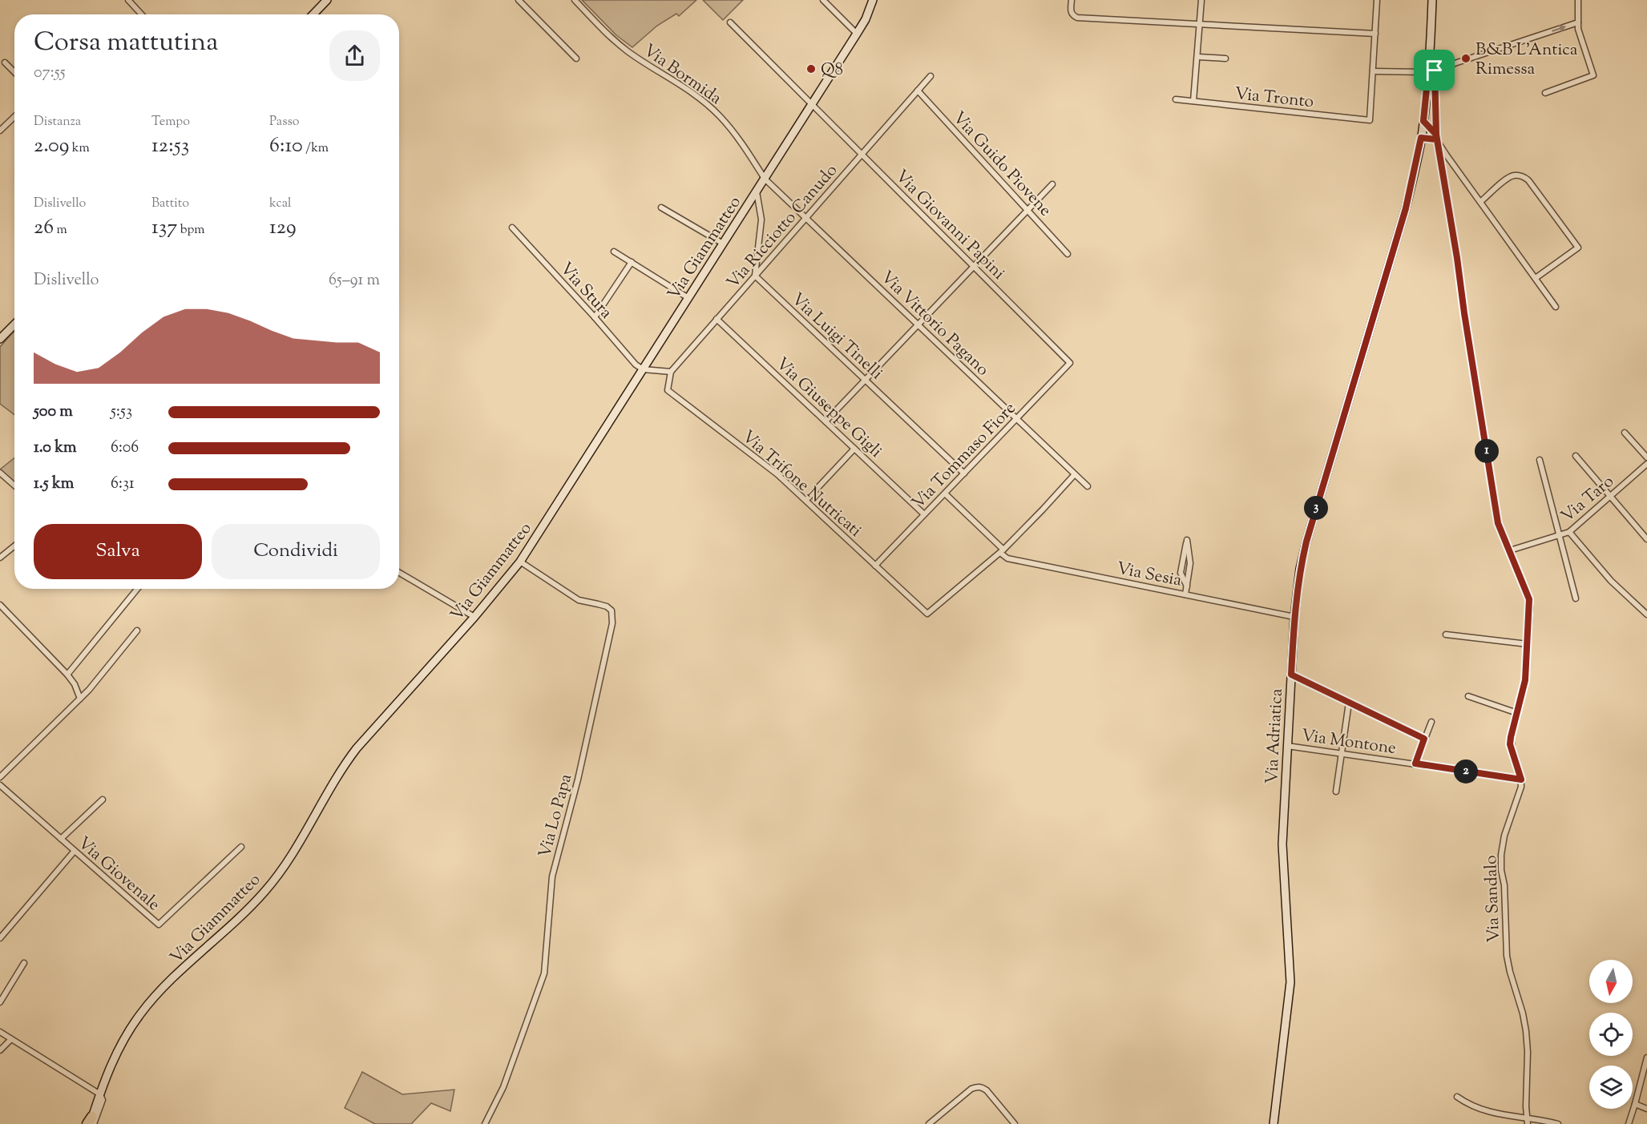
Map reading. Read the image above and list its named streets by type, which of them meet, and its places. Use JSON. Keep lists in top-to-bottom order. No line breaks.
{"streets":{"street":["Via Bormida","Via Tronto","Via Guido Piovene","Via Giovanni Papini","Via Ricciotto Canudo","Via Giammatteo","Via Stura","Via Vittorio Pagano","Via Luigi Tinelli","Via Giuseppe Gigli","Via Tommaso Fiore","Via Trifone Nutricati","Via Taro","Via Sesia","Via Adriatica","Via Montone","Via Lo Papa","Via Giovenale","Via Sandalo"]},"crossings":[["Via Bormida","Via Giammatteo"],["Via Bormida","Via Vittorio Pagano"],["Via Guido Piovene","Via Ricciotto Canudo"],["Via Giovanni Papini","Via Ricciotto Canudo"],["Via Giovanni Papini","Via Giammatteo"],["Via Giovanni Papini","Via Tommaso Fiore"],["Via Ricciotto Canudo","Via Vittorio Pagano"],["Via Ricciotto Canudo","Via Luigi Tinelli"],["Via Ricciotto Canudo","Via Giuseppe Gigli"],["Via Ricciotto Canudo","Via Trifone Nutricati"],["Via Giammatteo","Via Stura"],["Via Giammatteo","Via Vittorio Pagano"],["Via Giammatteo","Via Lo Papa"],["Via Vittorio Pagano","Via Tommaso Fiore"],["Via Luigi Tinelli","Via Tommaso Fiore"],["Via Giuseppe Gigli","Via Tommaso Fiore"],["Via Tommaso Fiore","Via Trifone Nutricati"],["Via Trifone Nutricati","Via Sesia"],["Via Taro","Via Sandalo"],["Via Sesia","Via Adriatica"],["Via Adriatica","Via Montone"],["Via Adriatica","Via Sandalo"],["Via Montone","Via Sandalo"]],"places":["B&B L'Antica Rimessa","Q8"],"north":"bottom","page":{"heading":["Corsa mattutina","07:55"],"stats":[["Distanza","2.09 km"],["Tempo","12:53"],["Passo","6:10 /km"],["Dislivello","26 m"],["Battito","137 bpm"],["kcal","129"]],"chart":["Dislivello","65–91 m"],"list":[{"name":"500 m","note":"5:53"},{"name":"1.0 km","note":"6:06"},{"name":"1.5 km","note":"6:31"}],"pins":["1","3","2"],"buttons":["Salva","Condividi"]}}
